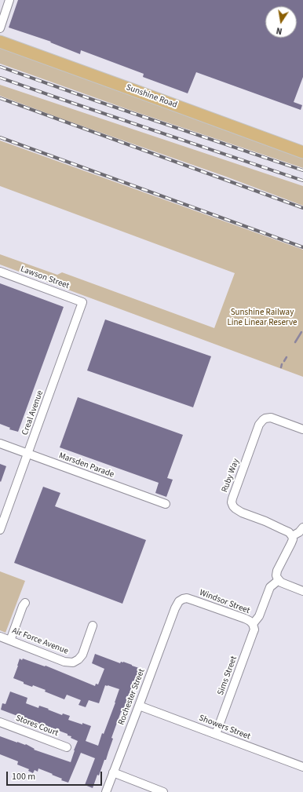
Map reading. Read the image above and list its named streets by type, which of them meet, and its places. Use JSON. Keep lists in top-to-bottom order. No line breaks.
{"streets":{"main road":["Sunshine Road"],"street":["Lawson Street","Creal Avenue","Marsden Parade","Ruby Way","Windsor Street","Air Force Avenue","Sims Street","Rochester Street","Stores Court","Showers Street"]},"crossings":[["Lawson Street","Creal Avenue"],["Creal Avenue","Marsden Parade"],["Windsor Street","Sims Street"],["Windsor Street","Rochester Street"],["Sims Street","Showers Street"],["Rochester Street","Showers Street"]],"parks":["Sunshine Railway Line Linear Reserve"],"scale_bar":"100 m","north":"bottom"}
